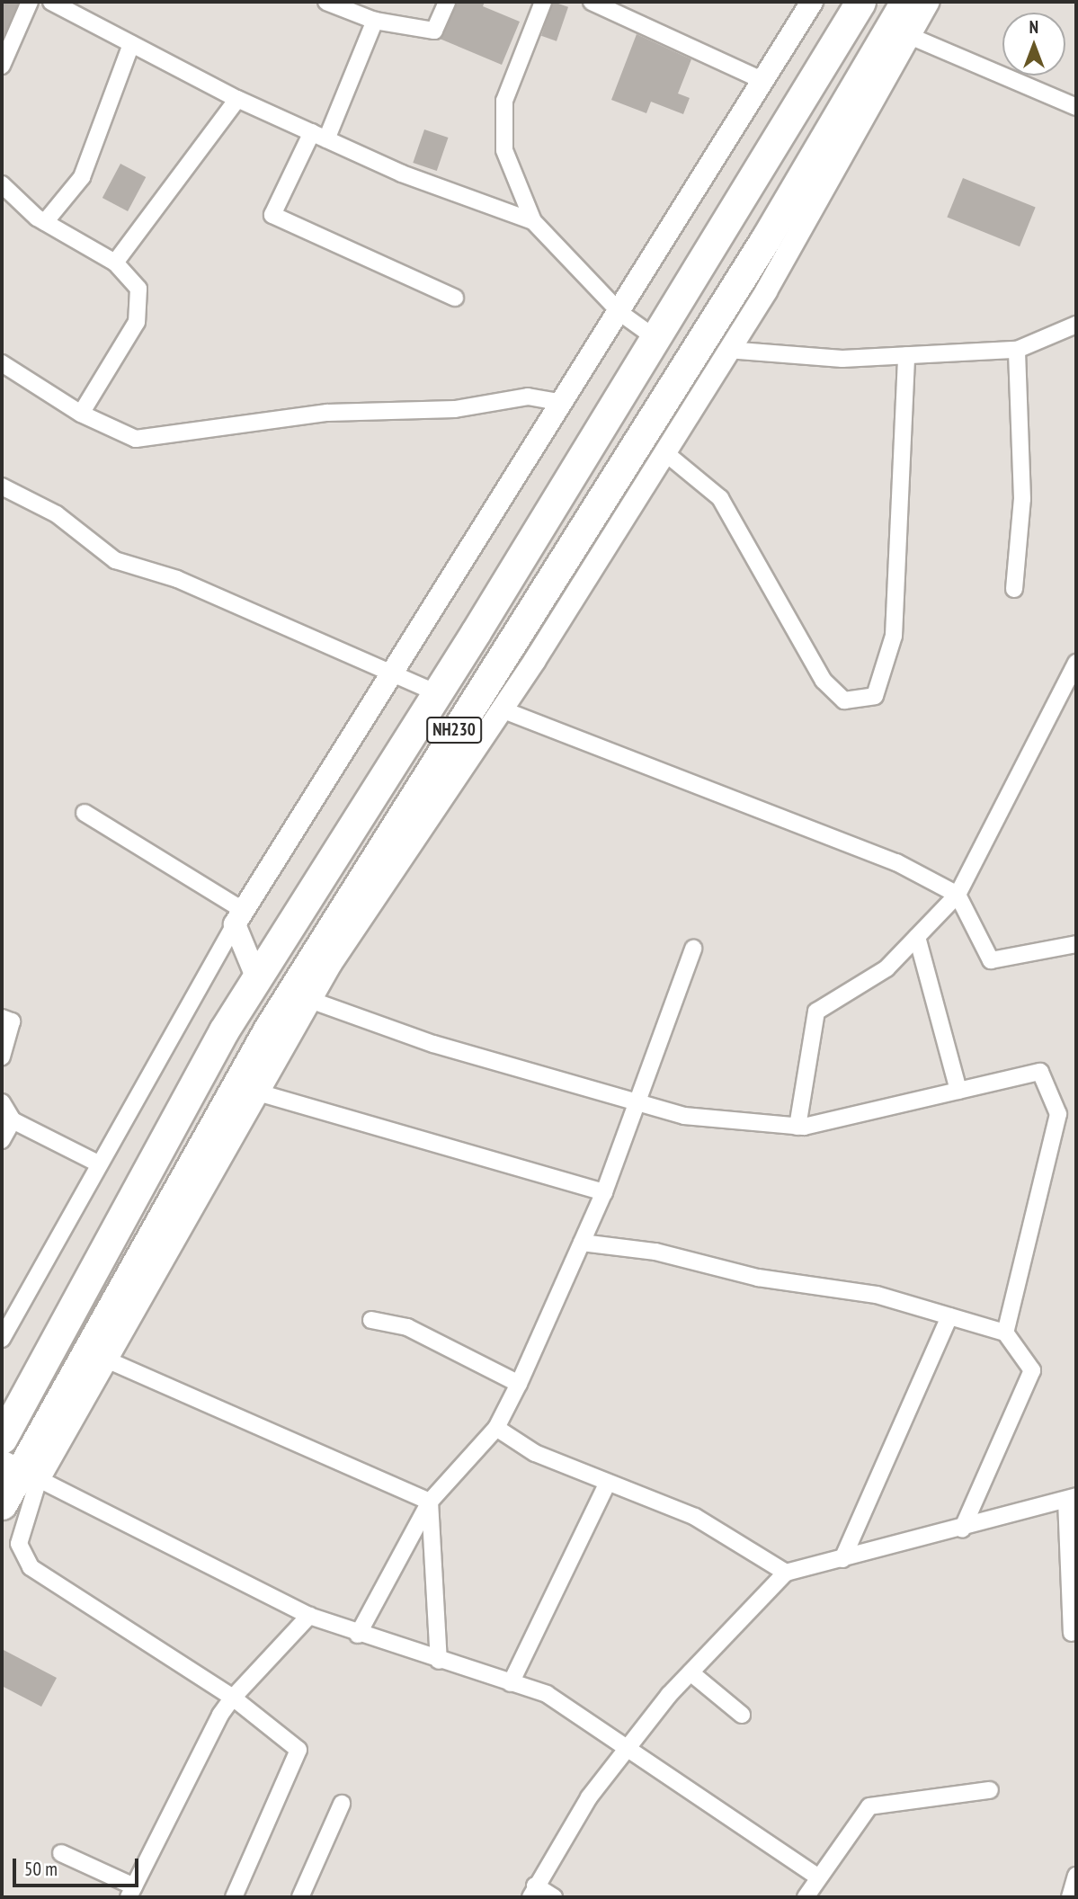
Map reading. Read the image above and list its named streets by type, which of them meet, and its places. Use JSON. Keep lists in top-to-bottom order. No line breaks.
{"streets":{"highway":["NH230"]},"scale_bar":"50 m","north":"top"}
